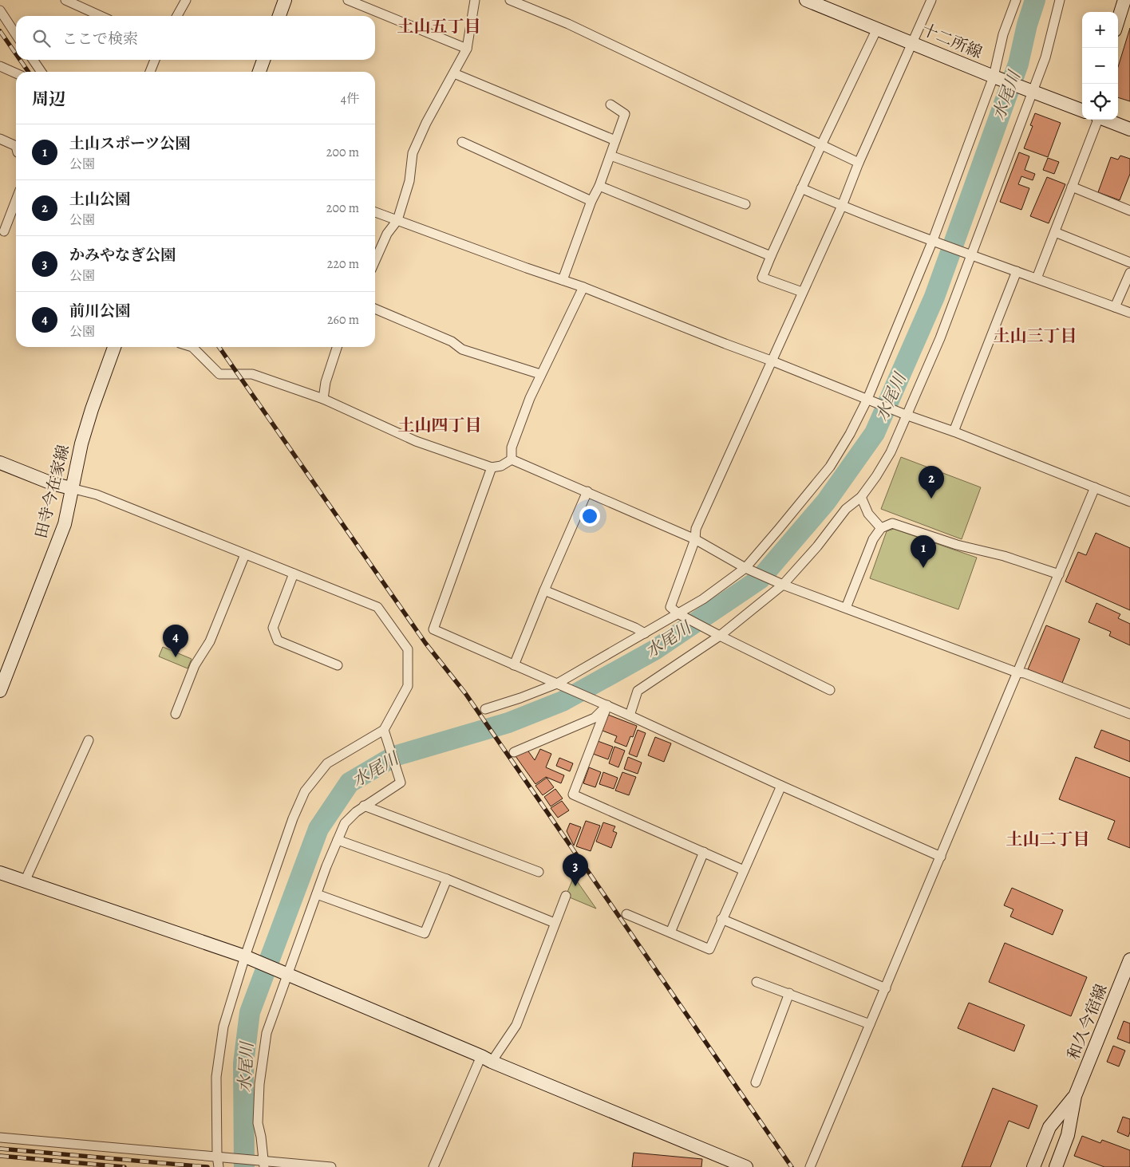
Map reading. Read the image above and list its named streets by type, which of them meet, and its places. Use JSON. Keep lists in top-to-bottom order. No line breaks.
{"streets":{"street":["十二所線","田寺今在家線","和久今宿線"]},"districts":["土山五丁目","土山三丁目","土山四丁目","土山二丁目"],"water":["水尾川"],"page":{"map_buttons":["+","−"],"search":"ここで検索","heading":["周辺","4件"],"list":[{"mark":"1","name":"土山スポーツ公園","note":"公園","value":"200 m"},{"mark":"2","name":"土山公園","note":"公園","value":"200 m"},{"mark":"3","name":"かみやなぎ公園","note":"公園","value":"220 m"},{"mark":"4","name":"前川公園","note":"公園","value":"260 m"}],"pins":["2","1","4","3"]}}
